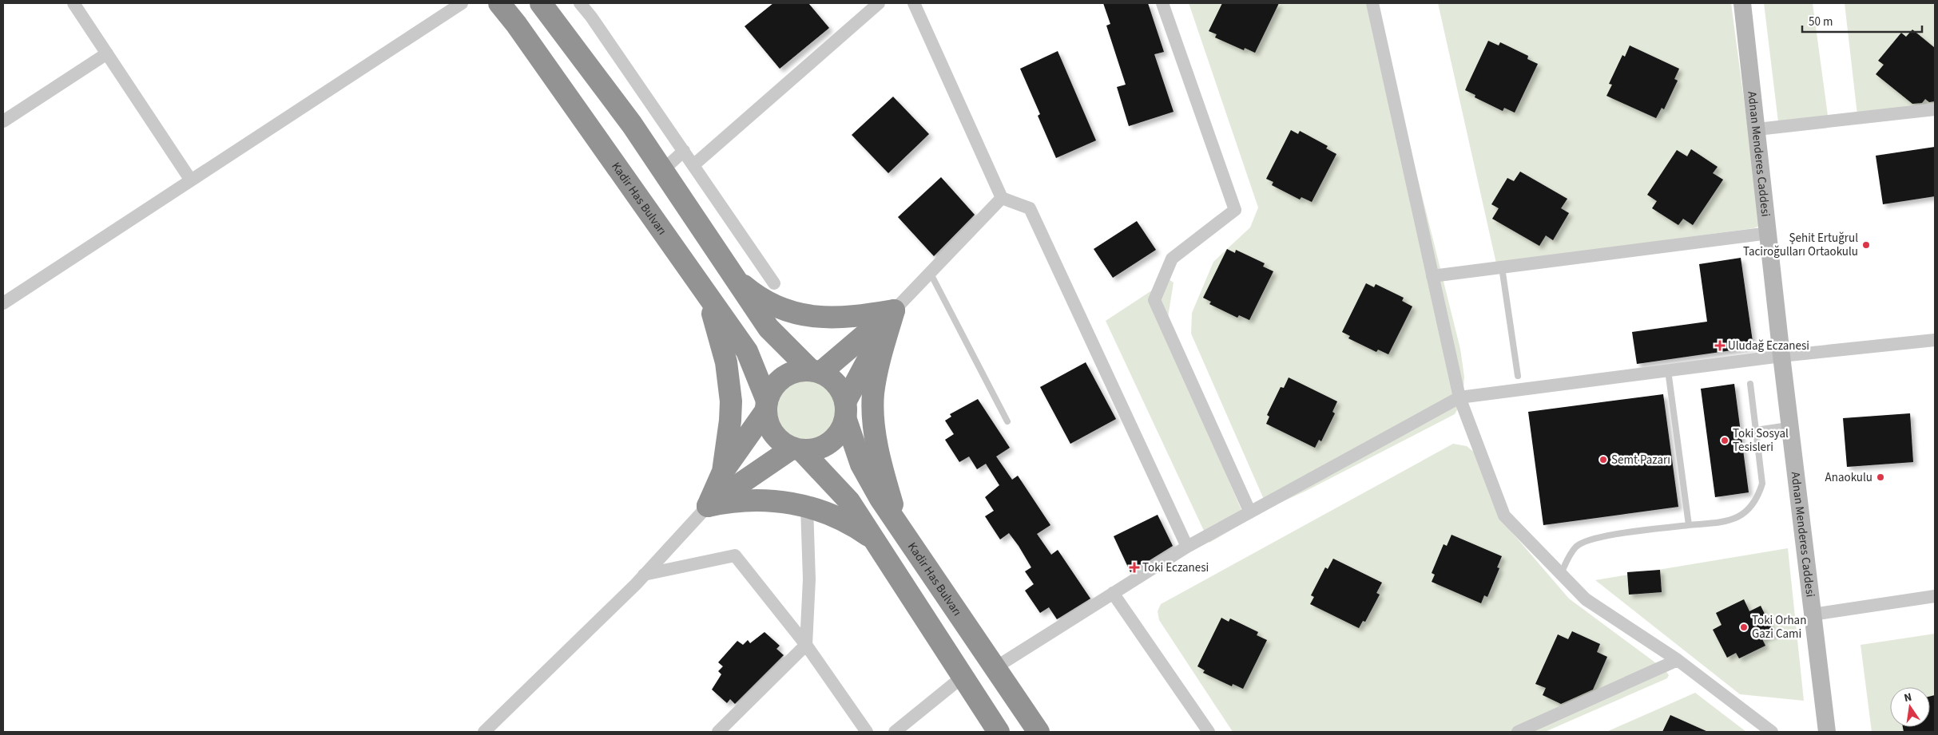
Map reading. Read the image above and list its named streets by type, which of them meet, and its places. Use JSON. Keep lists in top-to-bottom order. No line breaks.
{"streets":{"highway":["Kadir Has Bulvarı"],"street":["Adnan Menderes Caddesi"]},"places":{"other":["Şehit Ertuğrul Taciroğulları Ortaokulu","Toki Sosyal Tesisleri","Semt Pazarı","Anaokulu","Toki Orhan Gazi Cami"],"health":["Uludağ Eczanesi","Toki Eczanesi"]},"scale_bar":"50 m","north":"top"}
